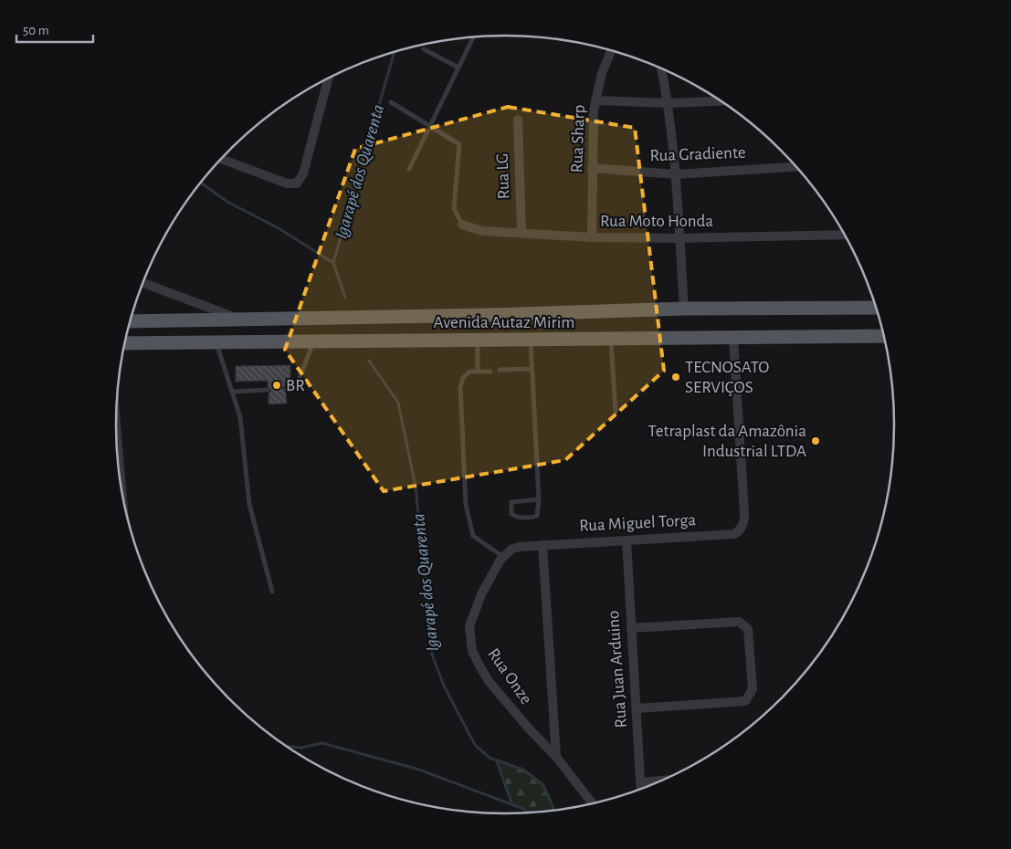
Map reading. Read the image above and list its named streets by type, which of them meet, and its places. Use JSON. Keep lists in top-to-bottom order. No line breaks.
{"streets":{"main road":["Avenida Autaz Mirim"],"street":["Rua Sharp","Rua Gradiente","Rua LG","Rua Moto Honda","Rua Miguel Torga","Rua Juan Arduino","Rua Onze"]},"crossings":[["Rua Sharp","Rua Gradiente"],["Rua Sharp","Rua Moto Honda"],["Rua LG","Rua Moto Honda"],["Avenida Autaz Mirim","Rua Miguel Torga"],["Rua Miguel Torga","Rua Juan Arduino"]],"water":["Igarapé dos Quarenta"],"places":["TECNOSATO SERVIÇOS","BR","Tetraplast da Amazônia Industrial LTDA"],"scale_bar":"50 m"}
